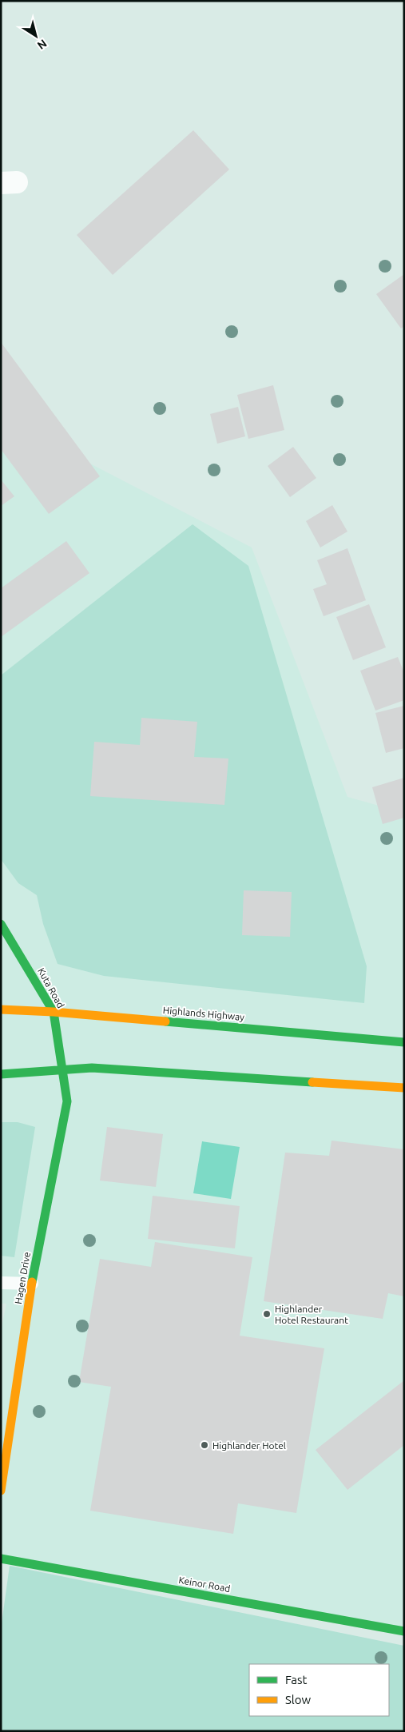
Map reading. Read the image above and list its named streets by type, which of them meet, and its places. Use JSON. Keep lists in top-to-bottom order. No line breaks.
{"streets":{"street":["Kuta Road","Highlands Highway","Hagen Drive","Keinor Road"]},"crossings":[["Kuta Road","Highlands Highway"],["Kuta Road","Hagen Drive"]],"places":["Highlander Hotel Restaurant","Highlander Hotel"],"legend":["Fast","Slow"],"north":"bottom right"}
